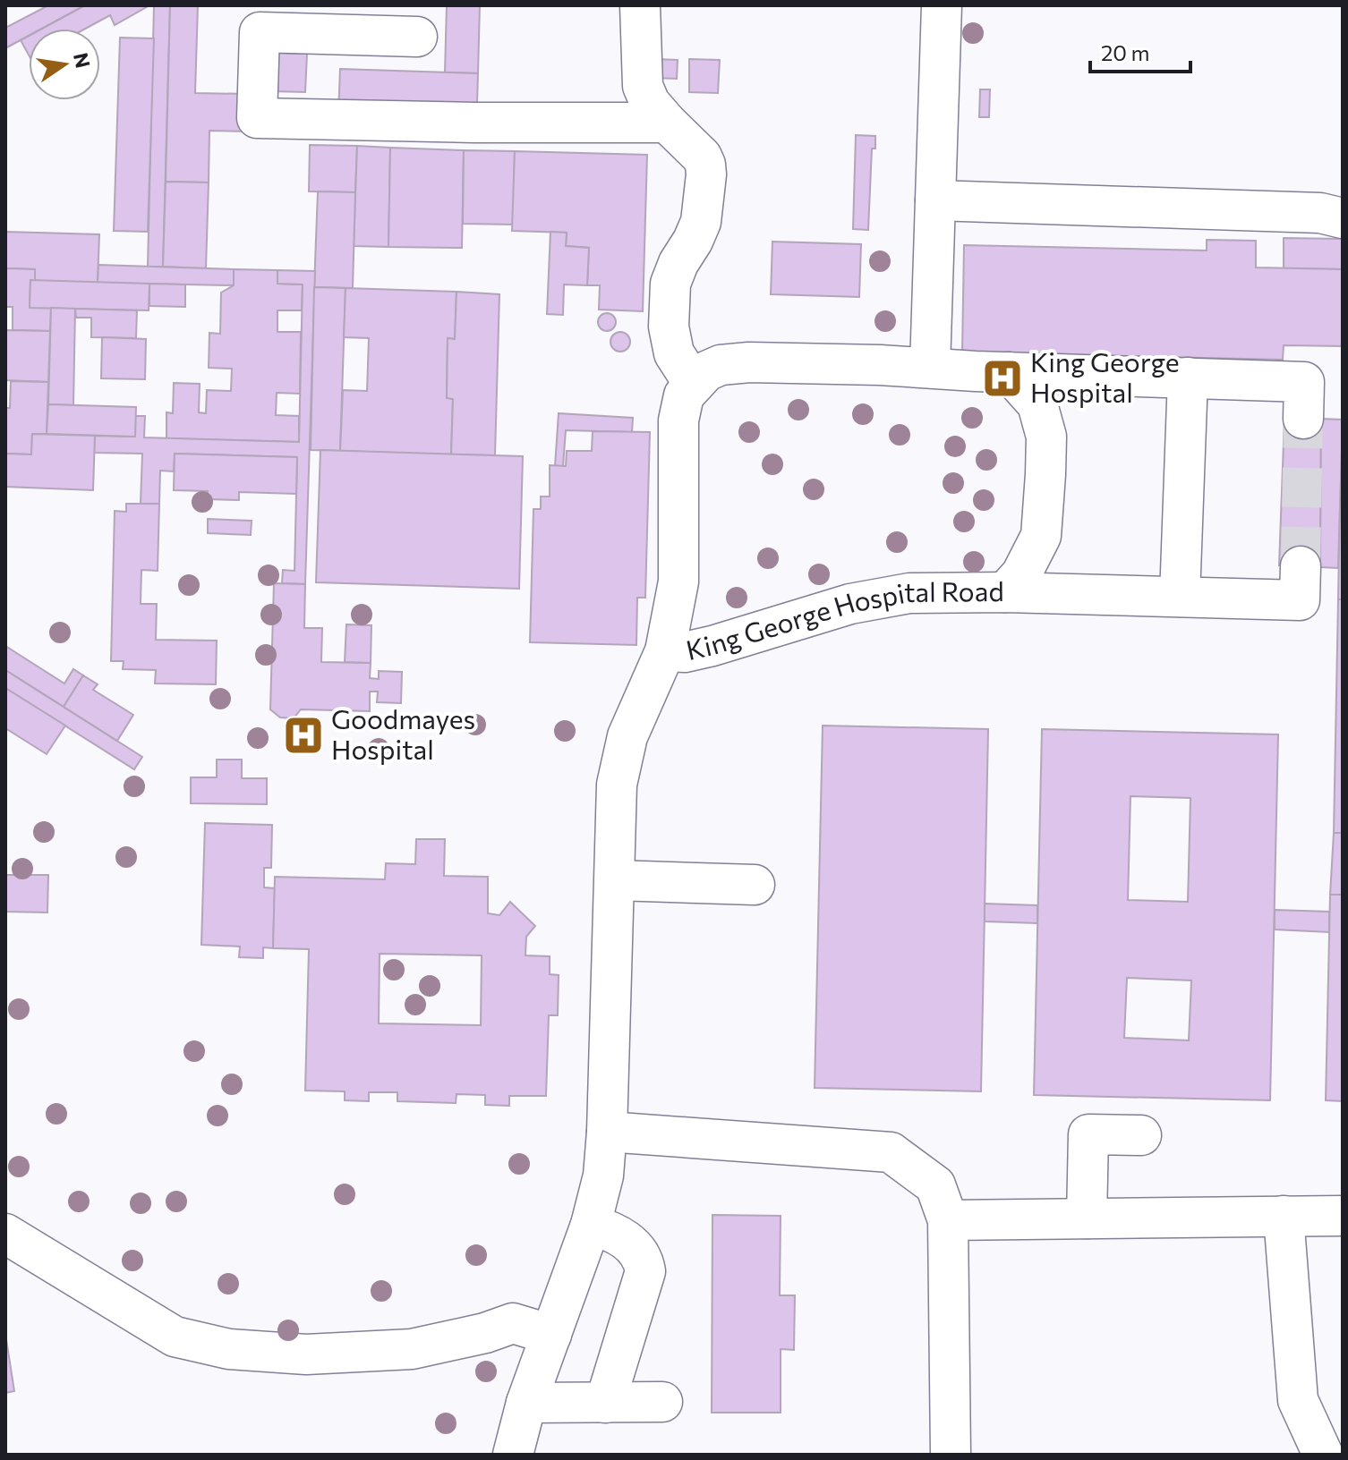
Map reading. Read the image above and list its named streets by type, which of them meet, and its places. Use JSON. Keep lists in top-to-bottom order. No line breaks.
{"streets":{"street":["King George Hospital Road"]},"places":{"hospital":["King George Hospital","Goodmayes Hospital"]},"scale_bar":"20 m","north":"right"}
